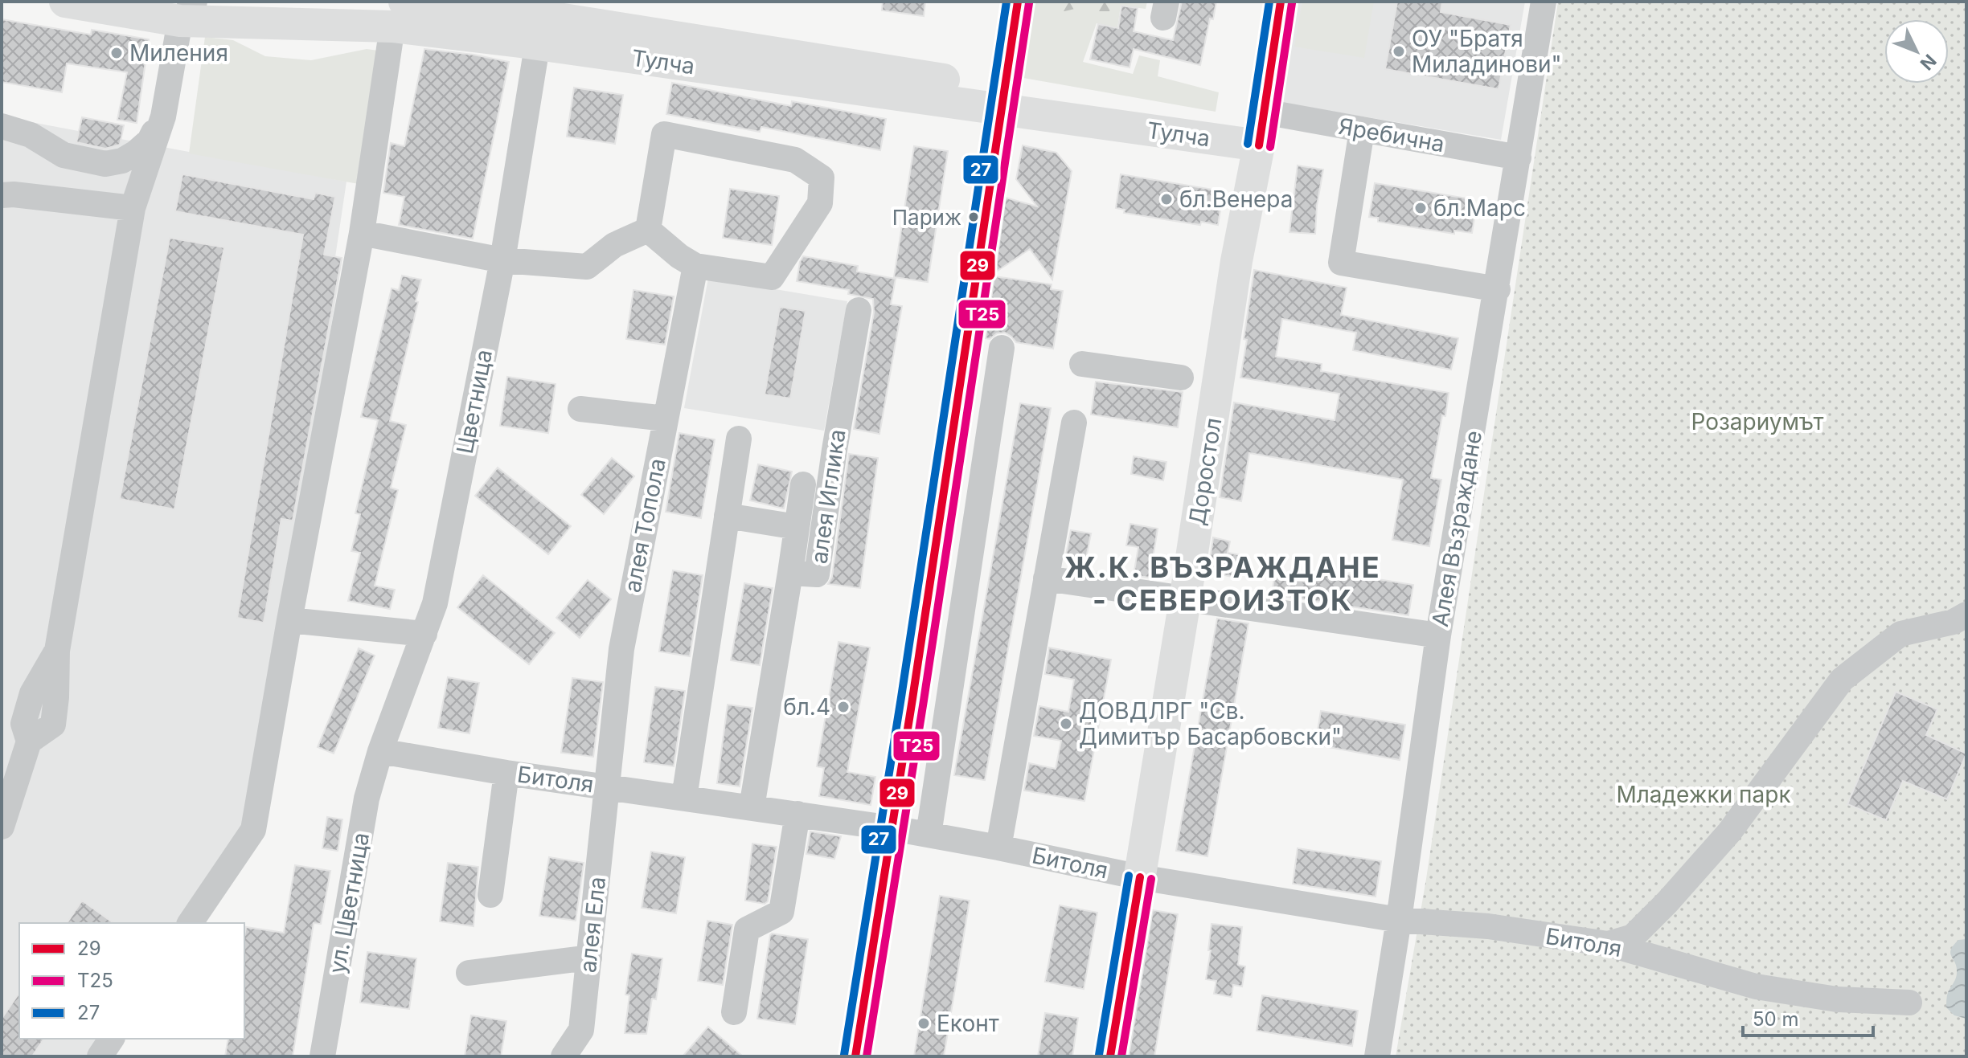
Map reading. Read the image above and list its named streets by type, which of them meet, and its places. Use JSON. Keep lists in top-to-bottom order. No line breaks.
{"streets":{"main road":["Тулча","Доростол"],"street":["Яребична","Цветница","алея Иглика","алея Топола","Алея Възраждане","Битоля","ул. Цветница","алея Ела"]},"crossings":[["Тулча","Яребична"],["Тулча","Цветница"],["Тулча","Доростол"],["Яребична","Доростол"],["Яребична","Алея Възраждане"],["Цветница","Битоля"],["Цветница","ул. Цветница"],["Доростол","Битоля"],["алея Иглика","Битоля"],["алея Топола","Битоля"],["алея Топола","алея Ела"],["Алея Възраждане","Битоля"],["Битоля","ул. Цветница"],["Битоля","алея Ела"]],"districts":["Ж.К. ВЪЗРАЖДАНЕ - СЕВЕРОИЗТОК"],"parks":["Розариумът","Младежки парк"],"places":["ОУ \"Братя Миладинови\"","Миления","бл.Венера","бл.Марс","Париж","бл.4","ДОВДЛРГ \"Св. Димитър Басарбовски\"","Еконт"],"lines":["transit line 29","transit line 27","transit line Т25"],"legend":["29","Т25","27"],"scale_bar":"50 m","north":"bottom right"}
